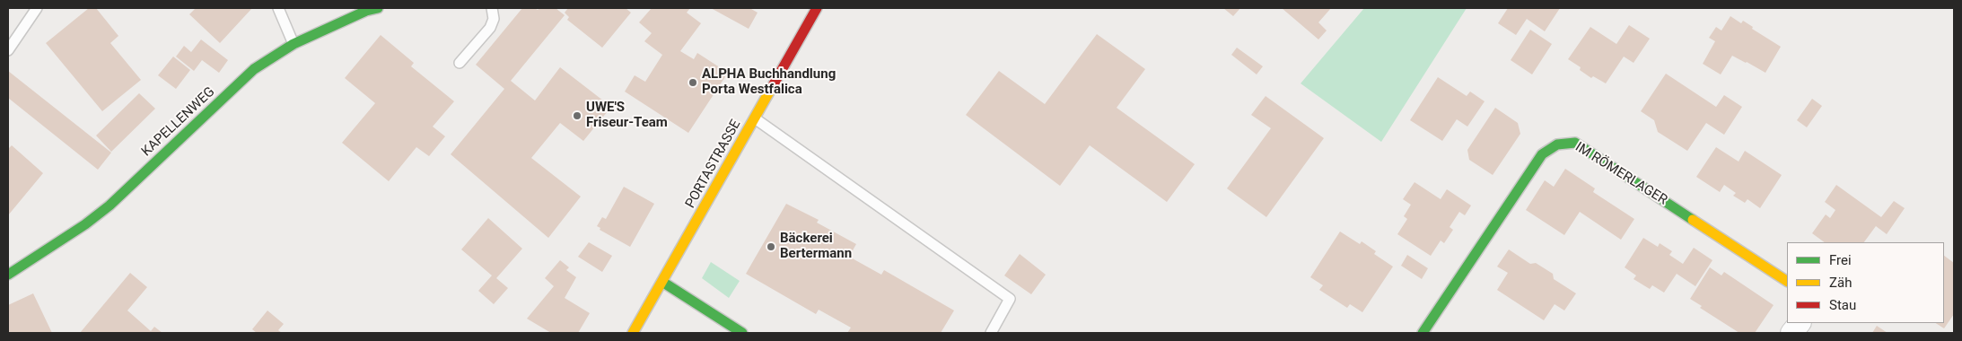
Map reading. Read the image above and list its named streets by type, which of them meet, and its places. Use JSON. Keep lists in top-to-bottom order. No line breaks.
{"streets":{"street":["KAPELLENWEG","PORTASTRASSE","IM RÖMERLAGER"]},"places":["ALPHA Buchhandlung Porta Westfalica","UWE'S Friseur-Team","Bäckerei Bertermann"],"legend":["Frei","Zäh","Stau"]}
